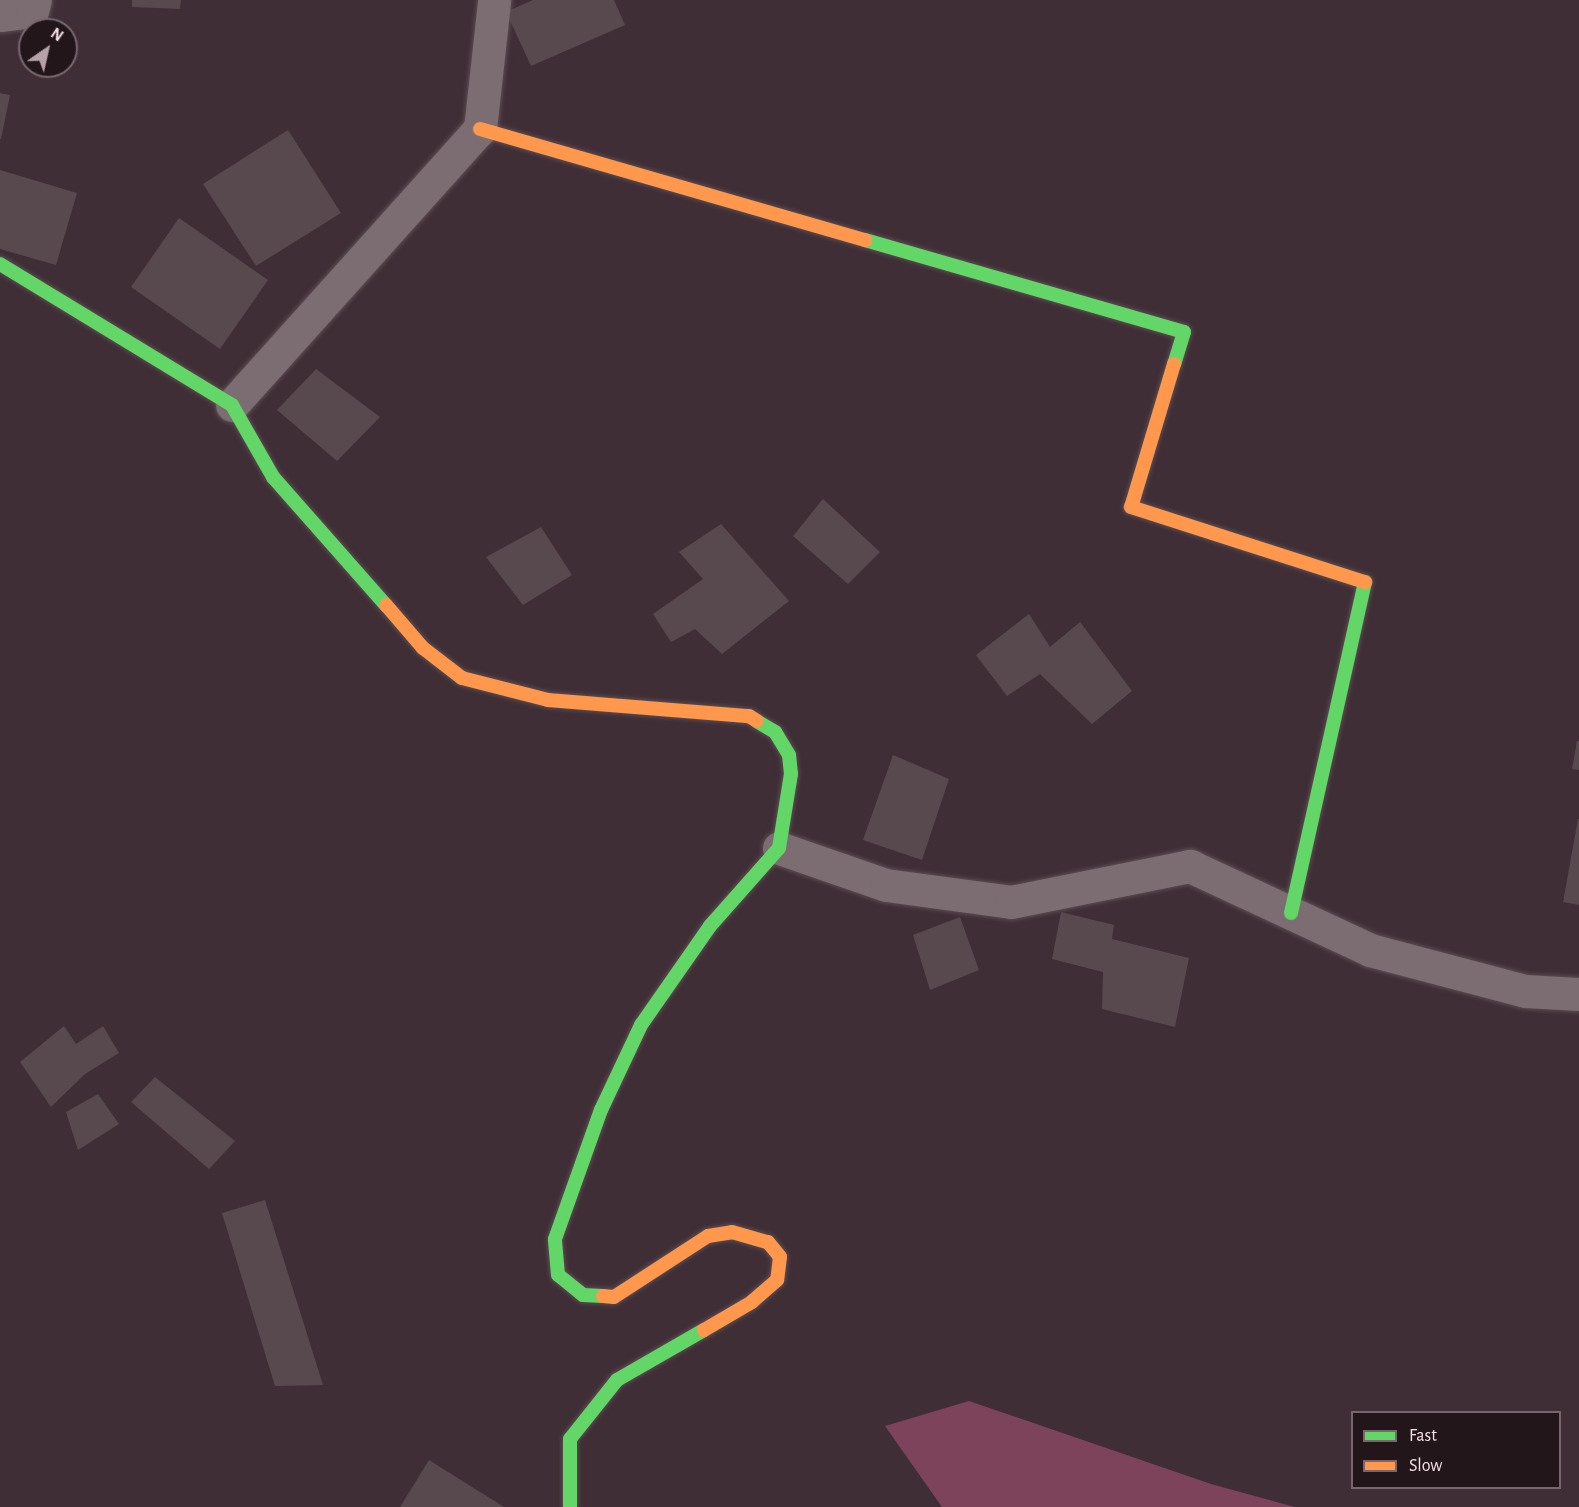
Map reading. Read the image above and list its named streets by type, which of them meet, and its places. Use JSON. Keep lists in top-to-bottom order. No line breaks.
{"legend":["Fast","Slow"],"north":"top right"}
